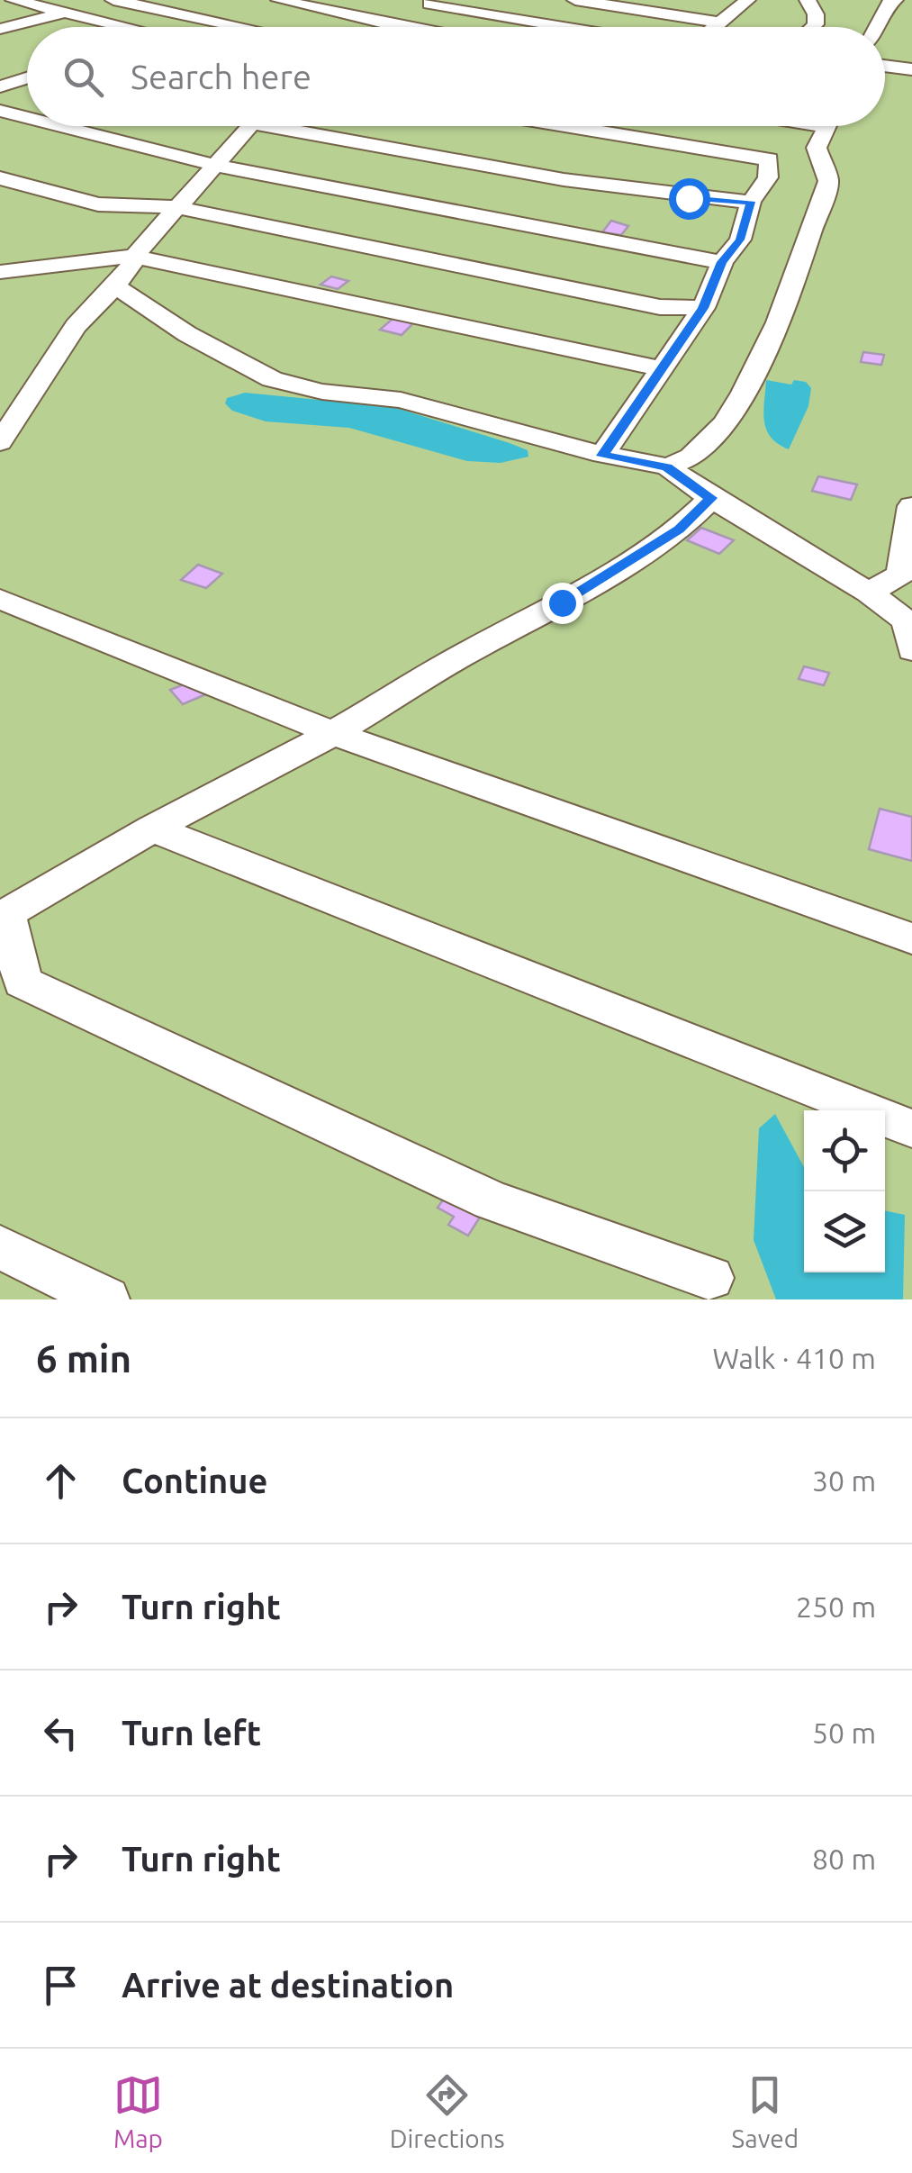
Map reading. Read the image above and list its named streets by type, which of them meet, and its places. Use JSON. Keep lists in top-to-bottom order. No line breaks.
{"page":{"search":"Search here","heading":["6 min","Walk · 410 m"],"list":[["Continue","30 m"],["Turn right","250 m"],["Turn left","50 m"],["Turn right","80 m"],"Arrive at destination"],"nav":["Map","Directions","Saved"]}}
